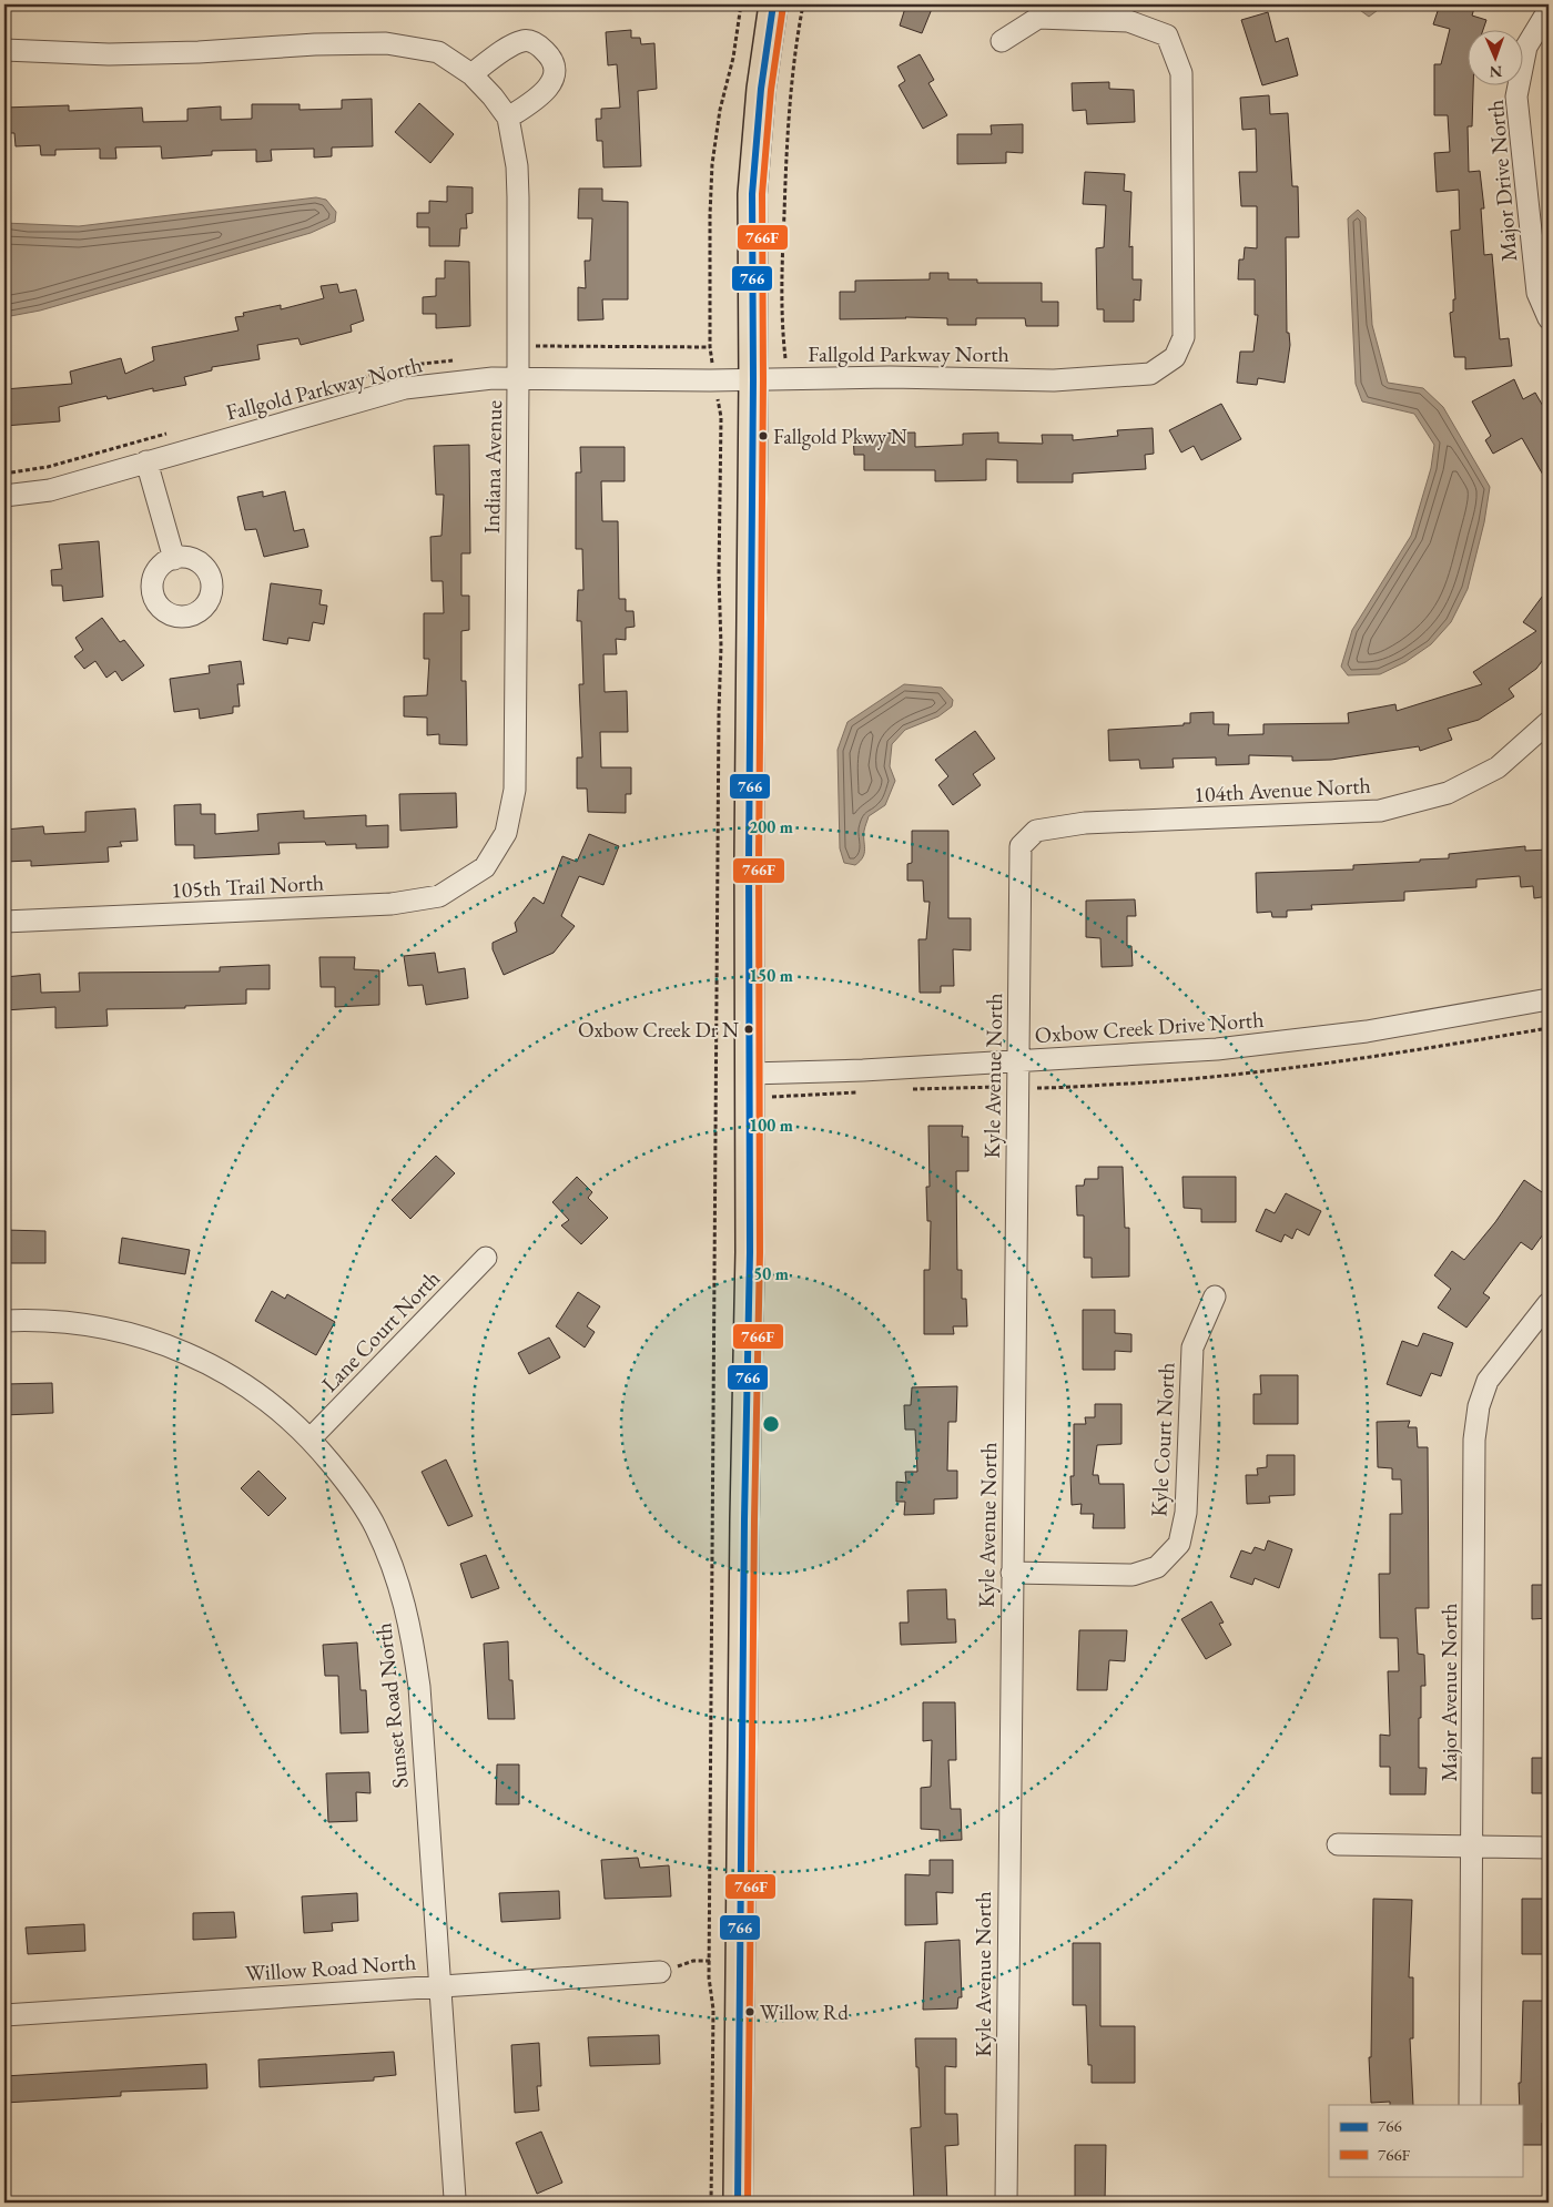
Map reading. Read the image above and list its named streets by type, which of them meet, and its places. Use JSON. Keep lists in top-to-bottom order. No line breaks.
{"streets":{"street":["Major Drive North","Fallgold Parkway North","Indiana Avenue","104th Avenue North","105th Trail North","Oxbow Creek Drive North","Kyle Avenue North","Lane Court North","Kyle Court North","Major Avenue North","Sunset Road North","Willow Road North"]},"crossings":[["Fallgold Parkway North","Indiana Avenue"],["Indiana Avenue","105th Trail North"],["104th Avenue North","Kyle Avenue North"],["Oxbow Creek Drive North","Kyle Avenue North"],["Kyle Avenue North","Kyle Court North"],["Lane Court North","Sunset Road North"],["Sunset Road North","Willow Road North"]],"places":["Fallgold Pkwy N","Oxbow Creek Dr N","Willow Rd"],"lines":["transit line 766","transit line 766F"],"legend":["766","766F"],"north":"bottom","rings":["200 m","150 m","100 m","50 m"]}
